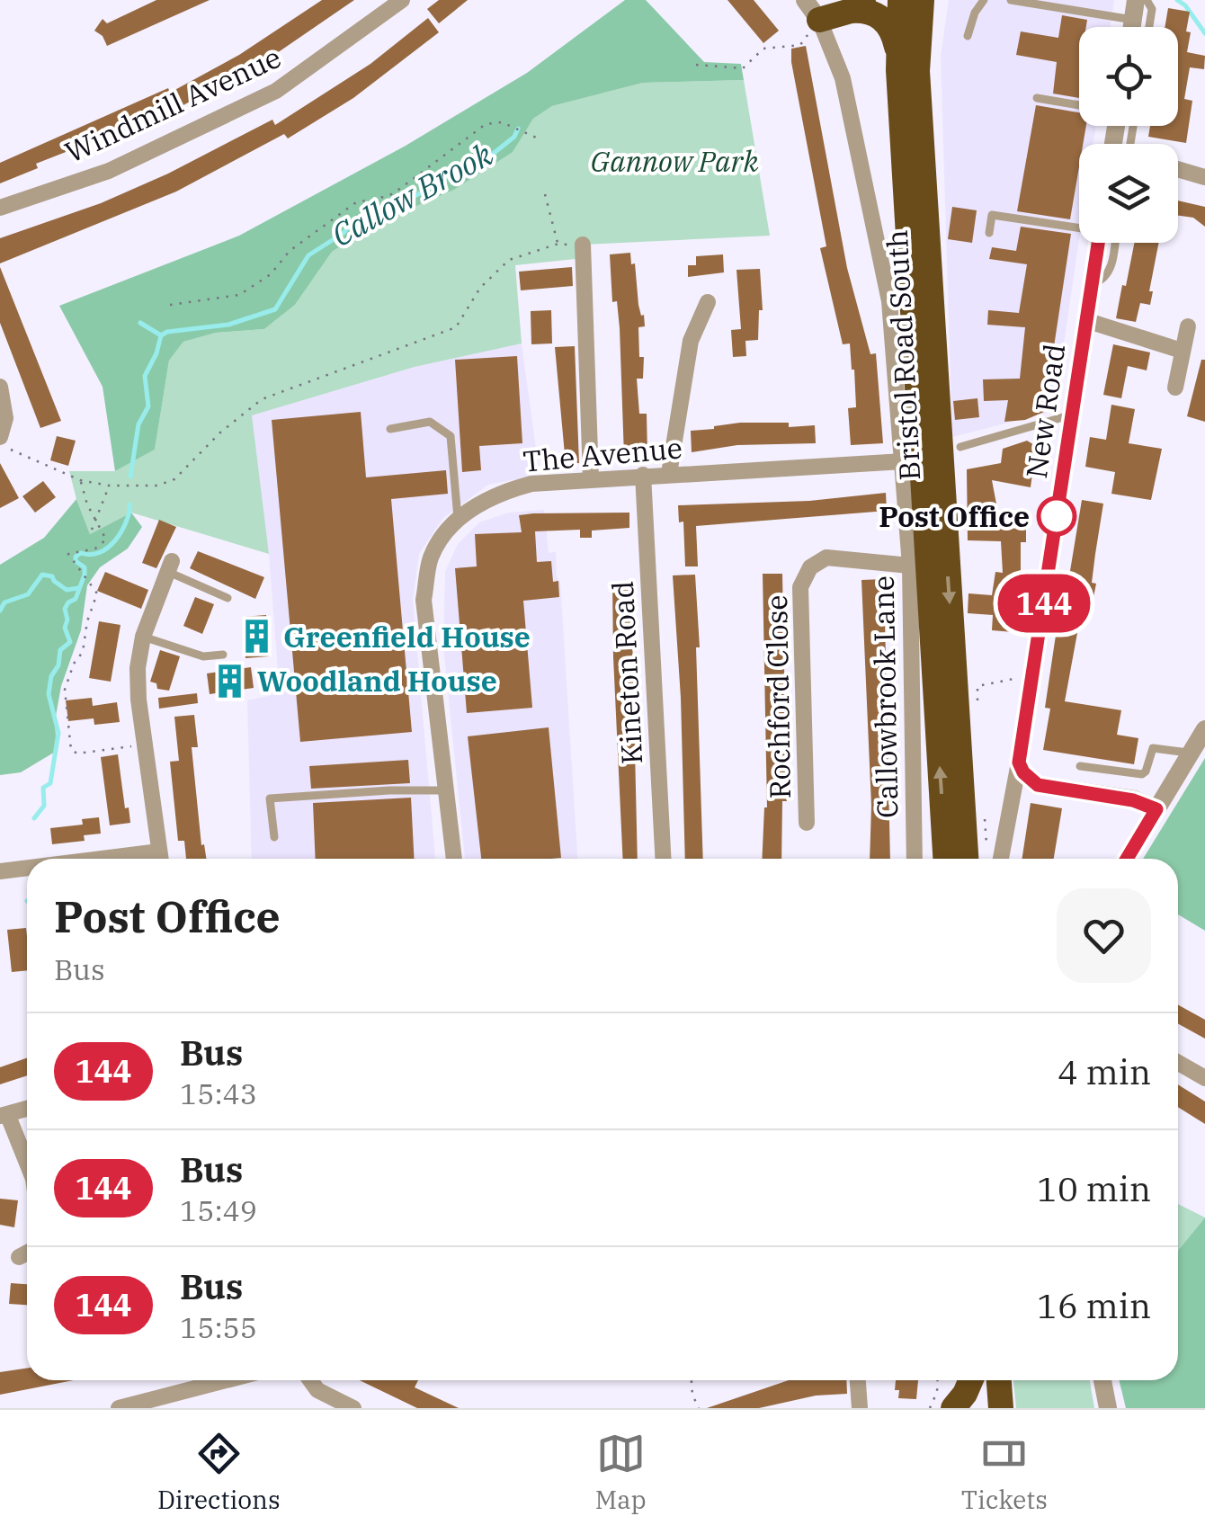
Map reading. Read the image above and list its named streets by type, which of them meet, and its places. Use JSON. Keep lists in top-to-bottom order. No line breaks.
{"streets":{"highway":["Bristol Road South"],"street":["Windmill Avenue","New Road","The Avenue","Kineton Road","Rochford Close","Callowbrook Lane"]},"crossings":[["The Avenue","Kineton Road"],["The Avenue","Callowbrook Lane"],["Rochford Close","Callowbrook Lane"]],"water":["Callow Brook"],"parks":["Gannow Park"],"places":{"other":["Post Office"],"building":["Greenfield House","Woodland House"]},"lines":["bus line 144"],"page":{"on_map":"144","heading":["Post Office","Bus"],"list":[{"mark":"144","name":"Bus","note":"15:43","value":"4 min"},{"mark":"144","name":"Bus","note":"15:49","value":"10 min"},{"mark":"144","name":"Bus","note":"15:55","value":"16 min"}],"tabs":["Directions","Map","Tickets"]}}
